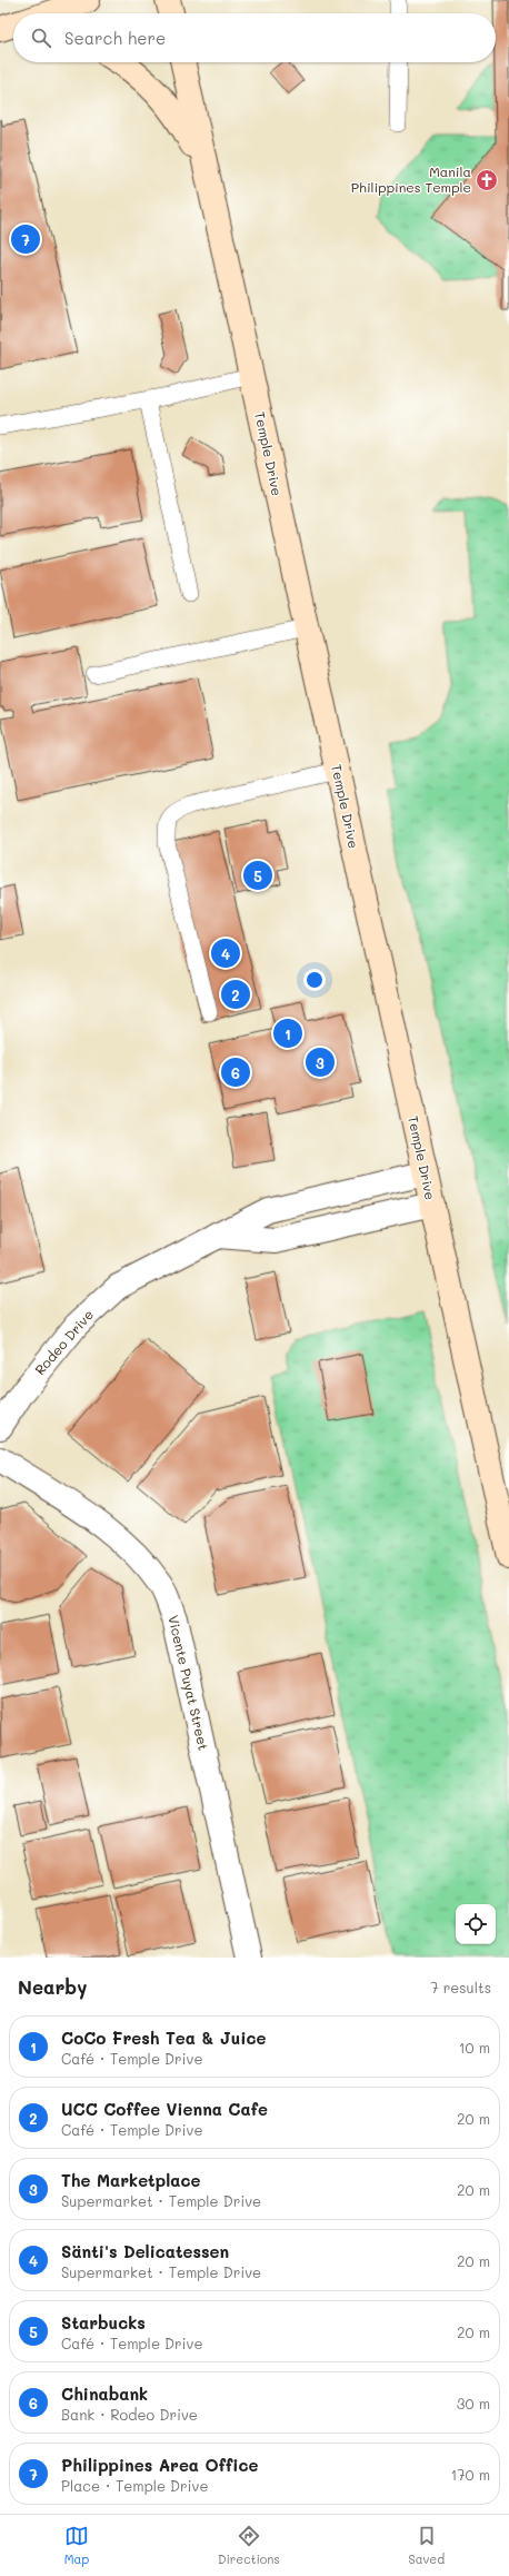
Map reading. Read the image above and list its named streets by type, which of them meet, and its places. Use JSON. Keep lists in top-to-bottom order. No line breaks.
{"streets":{"street":["Temple Drive","Rodeo Drive","Vicente Puyat Street"]},"crossings":[["Temple Drive","Rodeo Drive"]],"places":{"church":["Manila Philippines Temple"]},"page":{"search":"Search here","pins":["7","5","4","2","1","3","6"],"heading":["Nearby","7 results"],"list":[{"mark":"1","name":"CoCo Fresh Tea & Juice","note":"Café · Temple Drive","value":"10 m"},{"mark":"2","name":"UCC Coffee Vienna Cafe","note":"Café · Temple Drive","value":"20 m"},{"mark":"3","name":"The Marketplace","note":"Supermarket · Temple Drive","value":"20 m"},{"mark":"4","name":"Sänti's Delicatessen","note":"Supermarket · Temple Drive","value":"20 m"},{"mark":"5","name":"Starbucks","note":"Café · Temple Drive","value":"20 m"},{"mark":"6","name":"Chinabank","note":"Bank · Rodeo Drive","value":"30 m"},{"mark":"7","name":"Philippines Area Office","note":"Place · Temple Drive","value":"170 m"}],"nav":["Map","Directions","Saved"]}}
